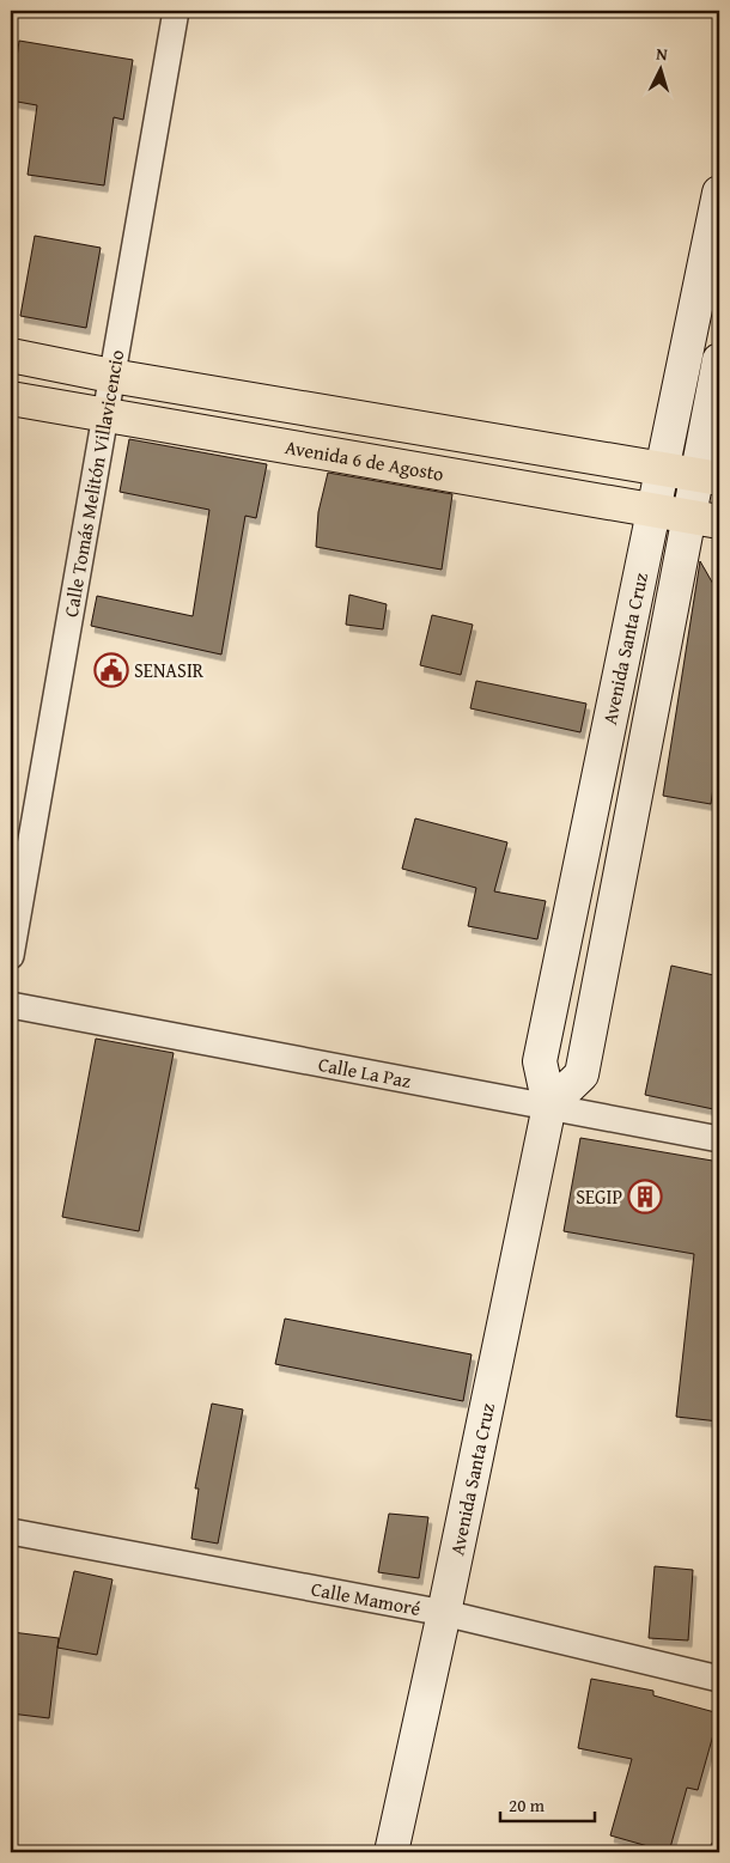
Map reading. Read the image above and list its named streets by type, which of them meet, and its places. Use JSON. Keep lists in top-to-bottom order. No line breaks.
{"streets":{"main road":["Avenida 6 de Agosto","Avenida Santa Cruz"],"street":["Calle Tomás Melitón Villavicencio","Calle La Paz","Calle Mamoré"]},"crossings":[["Avenida 6 de Agosto","Calle Tomás Melitón Villavicencio"],["Avenida 6 de Agosto","Avenida Santa Cruz"],["Avenida Santa Cruz","Calle La Paz"],["Avenida Santa Cruz","Calle Mamoré"]],"places":{"public building":["SENASIR"],"building":["SEGIP"]},"scale_bar":"20 m","north":"top"}
